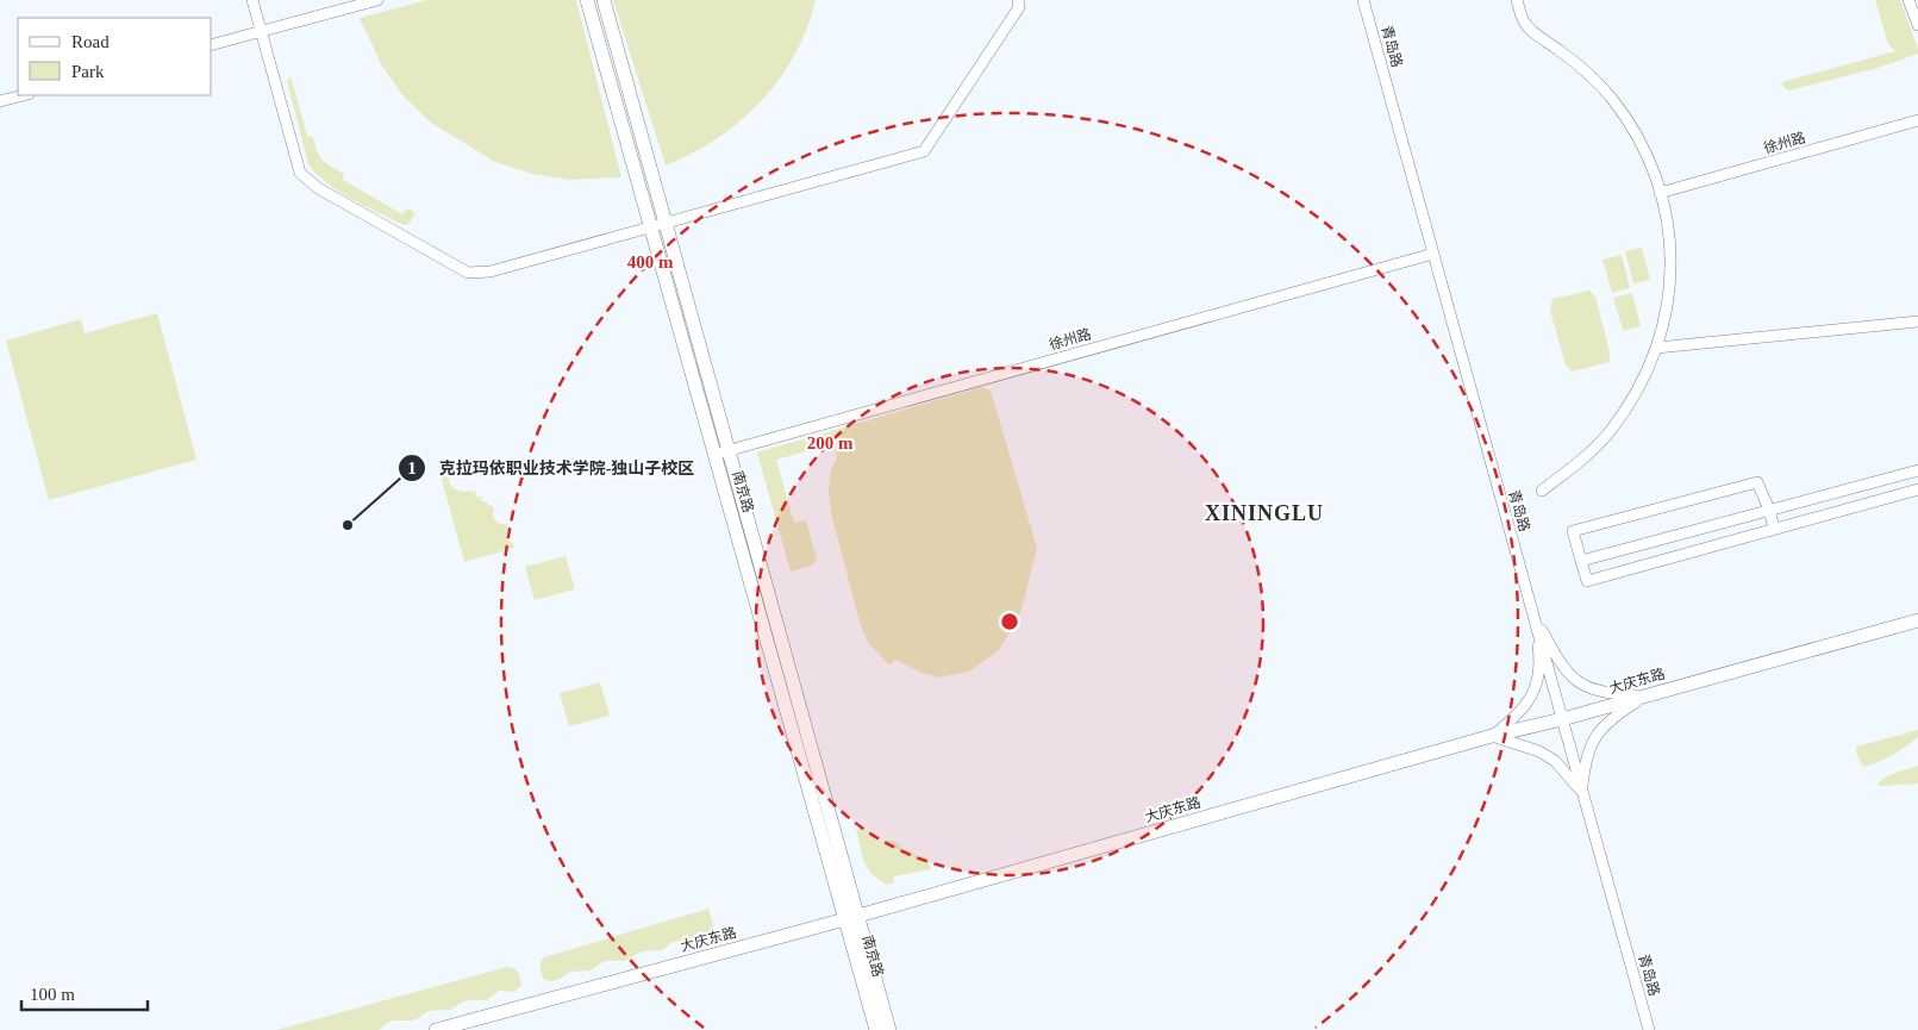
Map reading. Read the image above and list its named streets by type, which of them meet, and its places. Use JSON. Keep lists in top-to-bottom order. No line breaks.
{"streets":{"main road":["南京路","大庆东路"],"street":["青岛路","徐州路"]},"crossings":[["青岛路","徐州路"],["青岛路","大庆东路"],["徐州路","南京路"],["南京路","大庆东路"]],"districts":["XININGLU"],"places":["克拉玛依职业技术学院-独山子校区"],"legend":["Road","Park"],"scale_bar":"100 m","rings":["400 m","200 m"]}
